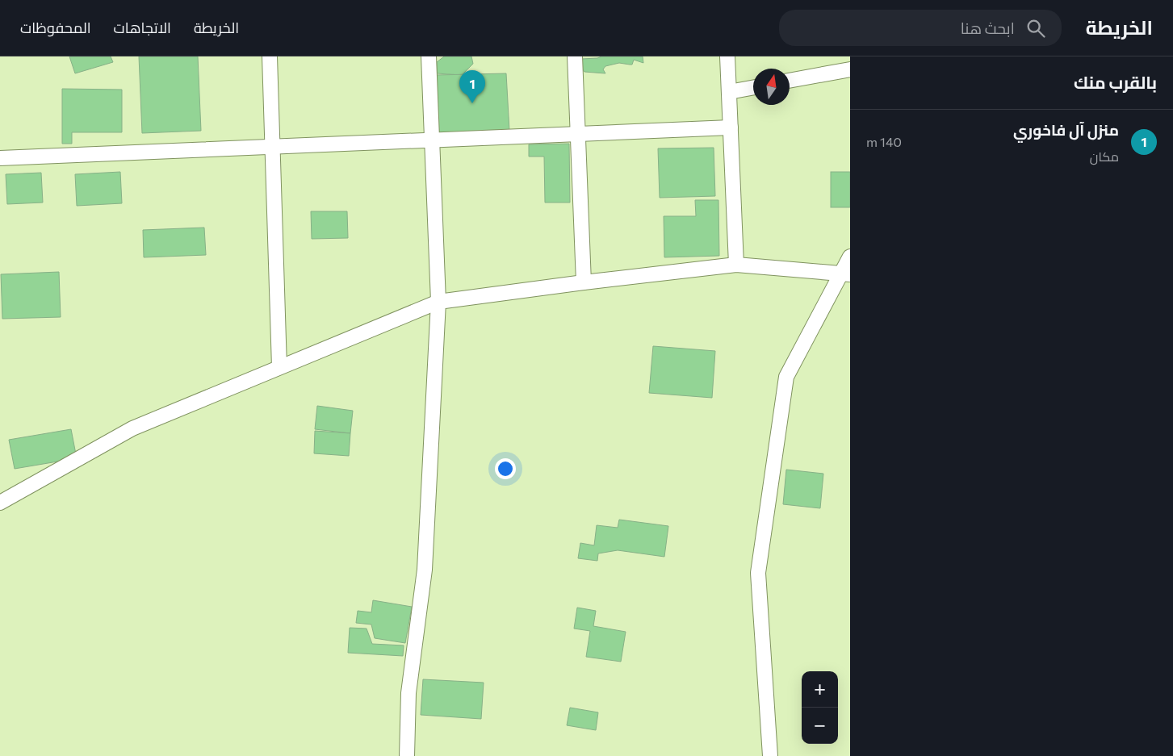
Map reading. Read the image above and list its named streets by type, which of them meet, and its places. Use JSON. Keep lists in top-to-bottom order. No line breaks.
{"north":"top","page":{"header":"الخريطة","search":"ابحث هنا","nav":["الخريطة","الاتجاهات","المحفوظات"],"heading":"بالقرب منك","pins":"1","list":[{"mark":"1","name":"منزل آل فاخوري","note":"مكان","value":"140 m"}],"map_buttons":["+","−"]}}
